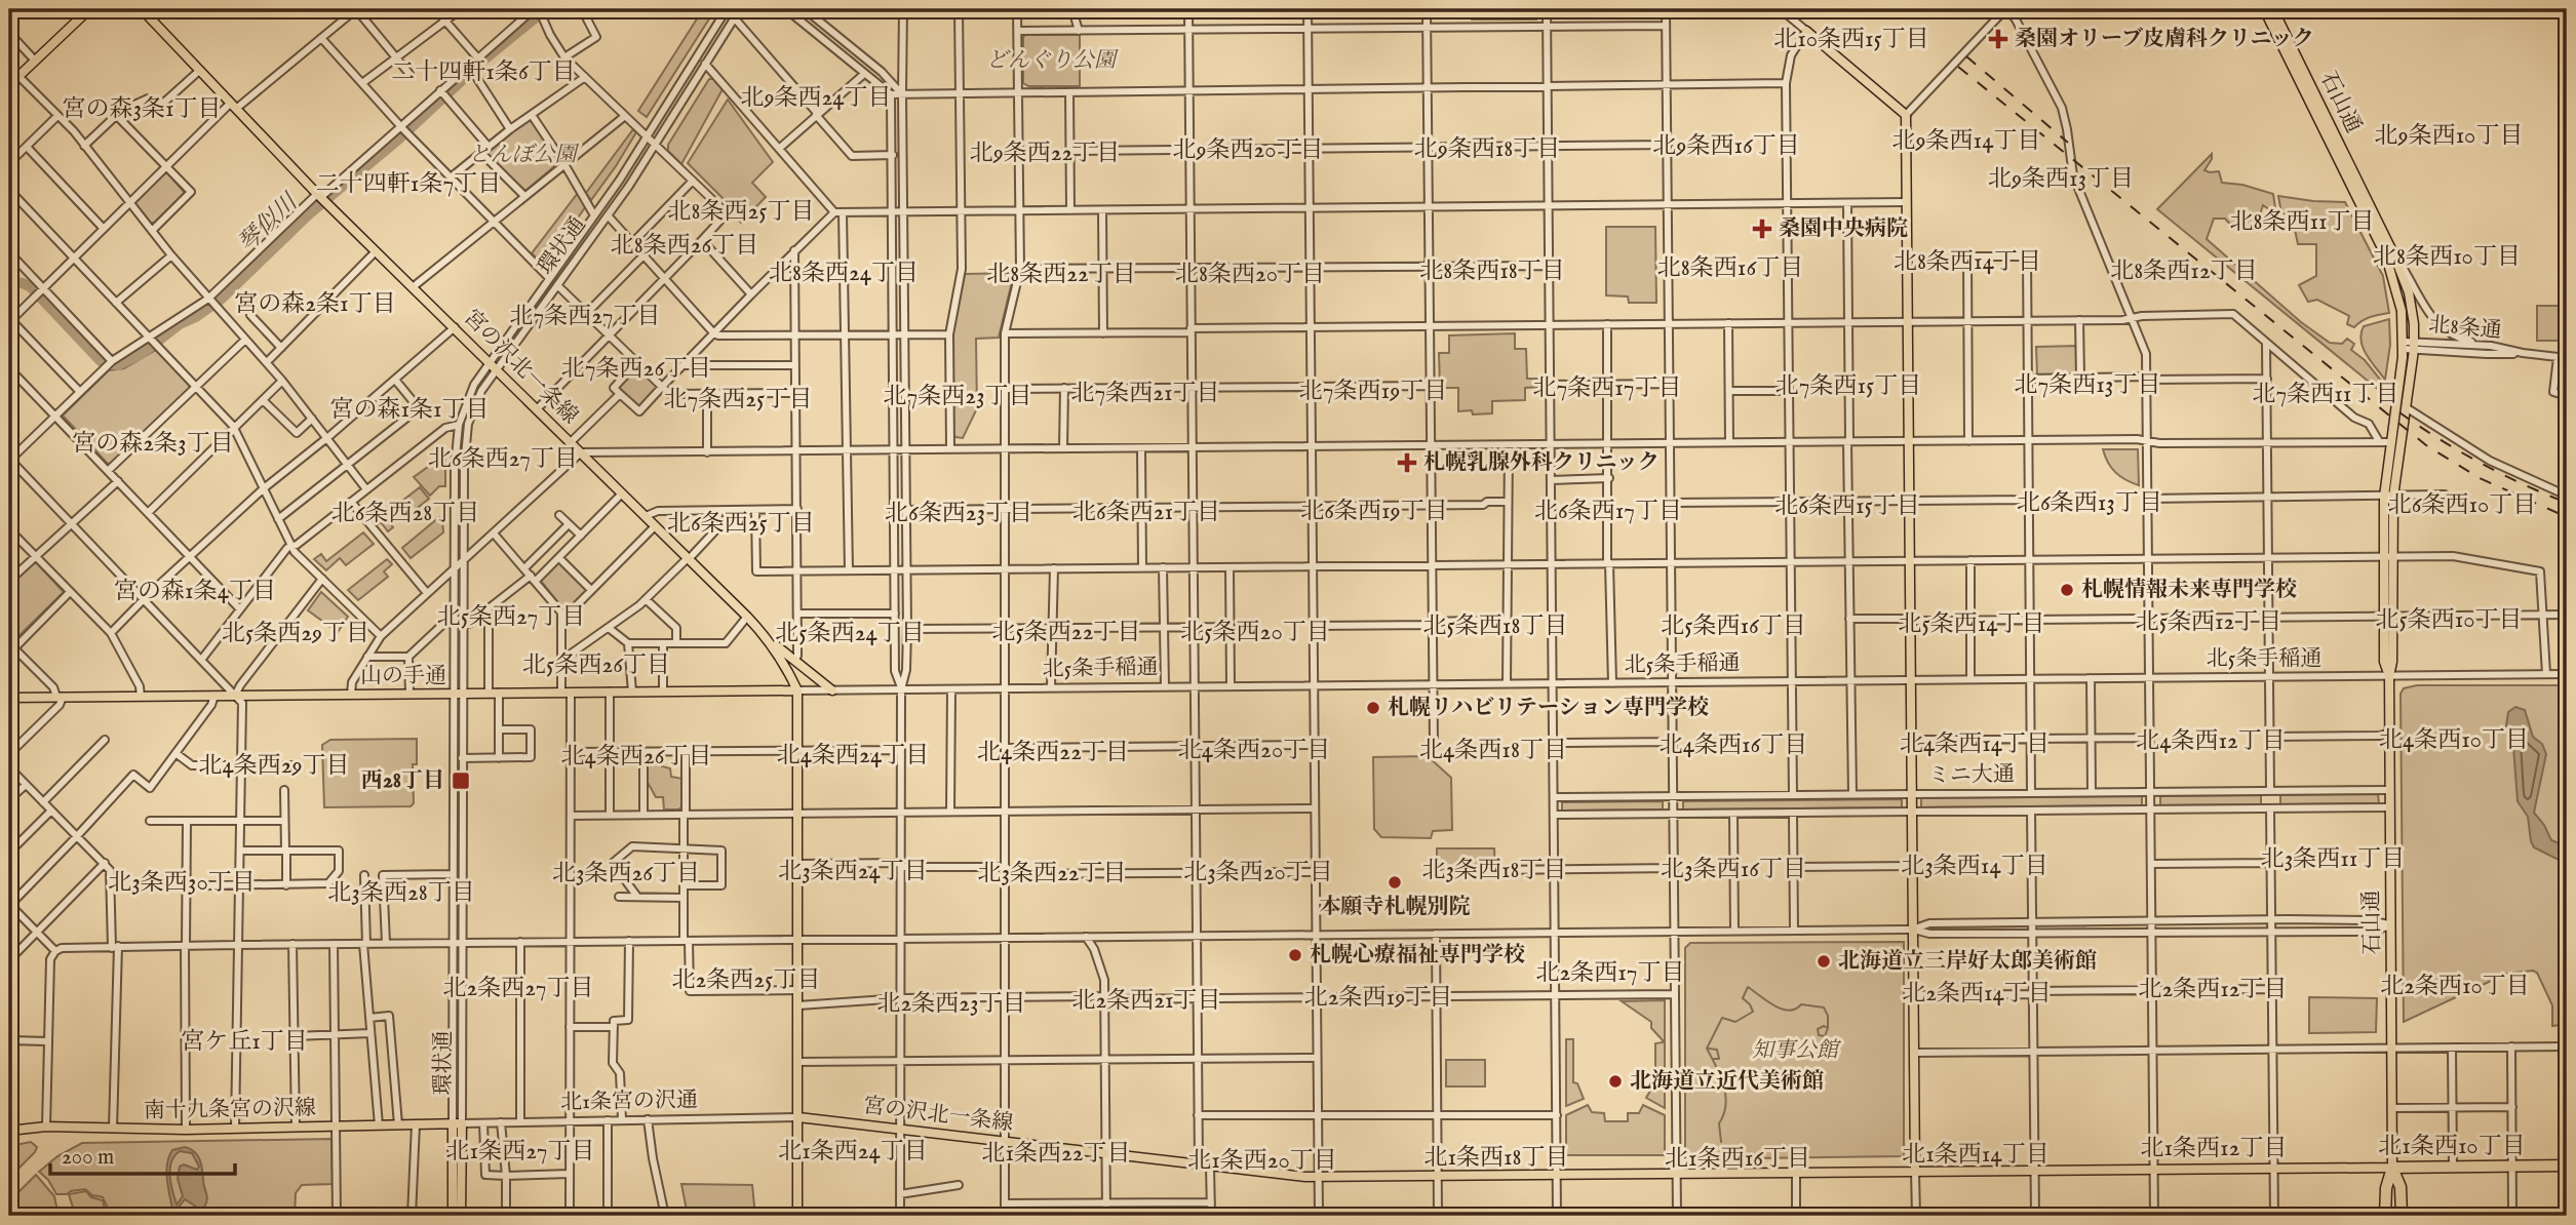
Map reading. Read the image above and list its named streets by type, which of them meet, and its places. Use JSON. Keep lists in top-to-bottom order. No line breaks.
{"streets":{"main road":["石山通","宮の沢北一条線","山の手通","南十九条宮の沢線"],"street":["環状通","北8条通","北5条手稲通","ミニ大通","北1条宮の沢通"]},"crossings":[["石山通","北8条通"],["石山通","宮の沢北一条線"],["石山通","北5条手稲通"],["石山通","ミニ大通"],["環状通","宮の沢北一条線"],["環状通","山の手通"],["環状通","北1条宮の沢通"],["環状通","南十九条宮の沢線"],["宮の沢北一条線","北5条手稲通"],["宮の沢北一条線","山の手通"],["宮の沢北一条線","北1条宮の沢通"],["北5条手稲通","山の手通"],["北1条宮の沢通","南十九条宮の沢線"]],"districts":["北10条西15丁目","二十四軒1条6丁目","北9条西24丁目","宮の森3条1丁目","北9条西10丁目","北9条西14丁目","北9条西16丁目","北9条西18丁目","北9条西20丁目","北9条西22丁目","北9条西13丁目","二十四軒1条7丁目","北8条西25丁目","北8条西11丁目","北8条西26丁目","北8条西10丁目","北8条西14丁目","北8条西16丁目","北8条西18丁目","北8条西12丁目","北8条西24丁目","北8条西22丁目","北8条西20丁目","宮の森2条1丁目","北7条西27丁目","北7条西26丁目","北7条西13丁目","北7条西15丁目","北7条西17丁目","北7条西19丁目","北7条西21丁目","北7条西11丁目","北7条西23丁目","北7条西25丁目","宮の森1条1丁目","宮の森2条3丁目","北6条西27丁目","北6条西13丁目","北6条西10丁目","北6条西15丁目","北6条西19丁目","北6条西17丁目","北6条西21丁目","北6条西28丁目","北6条西23丁目","北6条西25丁目","宮の森1条4丁目","北5条西27丁目","北5条西10丁目","北5条西12丁目","北5条西14丁目","北5条西18丁目","北5条西16丁目","北5条西22丁目","北5条西20丁目","北5条西29丁目","北5条西24丁目","北5条西26丁目","北4条西10丁目","北4条西12丁目","北4条西14丁目","北4条西16丁目","北4条西20丁目","北4条西18丁目","北4条西22丁目","北4条西24丁目","北4条西26丁目","北4条西29丁目","北3条西11丁目","北3条西14丁目","北3条西16丁目","北3条西18丁目","北3条西24丁目","北3条西20丁目","北3条西26丁目","北3条西22丁目","北3条西30丁目","北3条西28丁目","北2条西17丁目","北2条西25丁目","北2条西10丁目","北2条西27丁目","北2条西12丁目","北2条西14丁目","北2条西19丁目","北2条西21丁目","北2条西23丁目","宮ケ丘1丁目","北1条西10丁目","北1条西12丁目","北1条西27丁目","北1条西24丁目","北1条西22丁目","北1条西14丁目","北1条西18丁目","北1条西16丁目","北1条西20丁目"],"water":["琴似川"],"parks":["どんぐり公園","とんぼ公園","知事公館"],"places":{"health":["桑園オリーブ皮膚科クリニック","桑園中央病院","札幌乳腺外科クリニック"],"other":["札幌情報未来専門学校","札幌リハビリテーション専門学校","本願寺札幌別院","札幌心療福祉専門学校","北海道立三岸好太郎美術館","北海道立近代美術館"],"transit":["西28丁目"]},"scale_bar":"200 m"}
